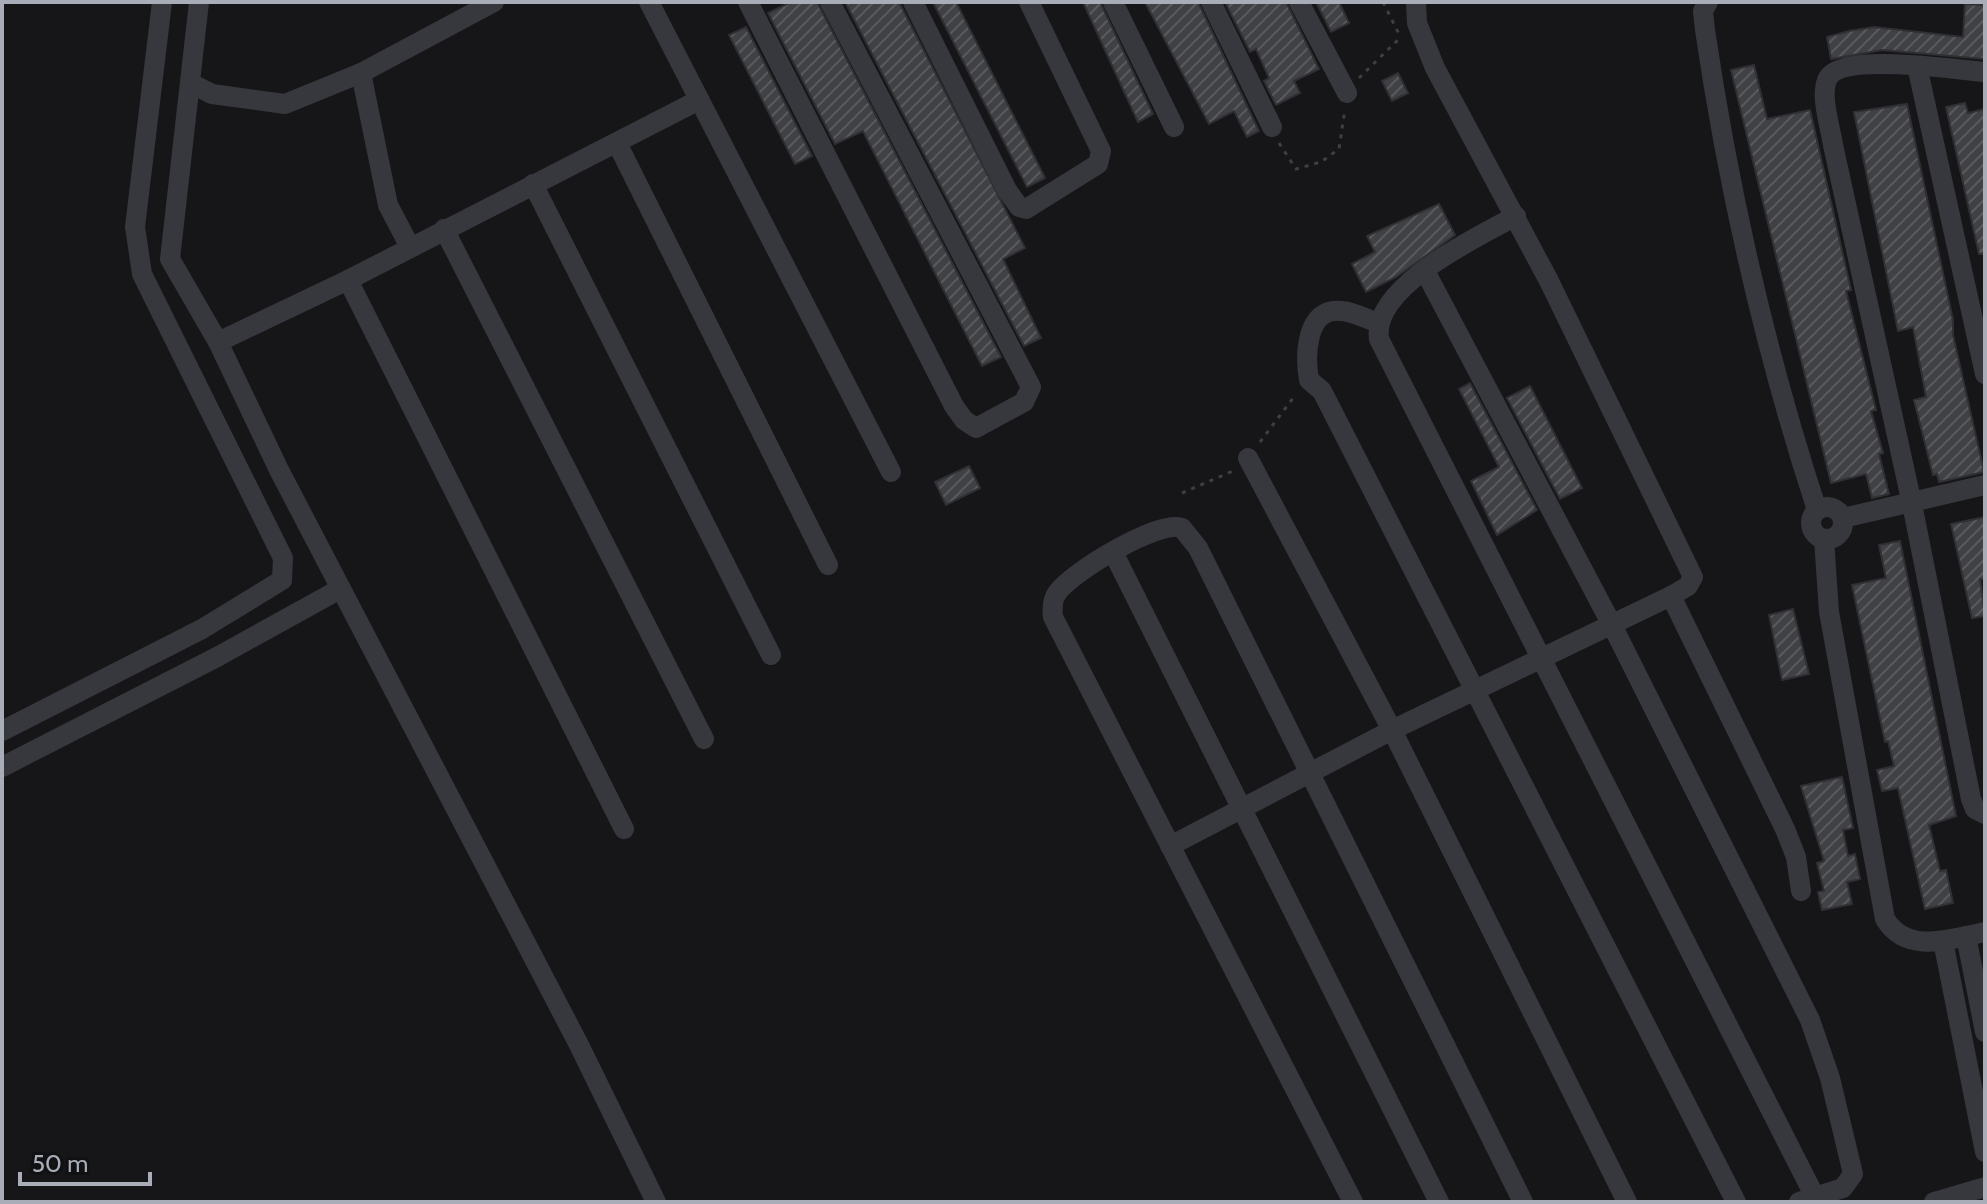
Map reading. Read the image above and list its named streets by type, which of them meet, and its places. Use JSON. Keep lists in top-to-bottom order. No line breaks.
{"scale_bar":"50 m"}
